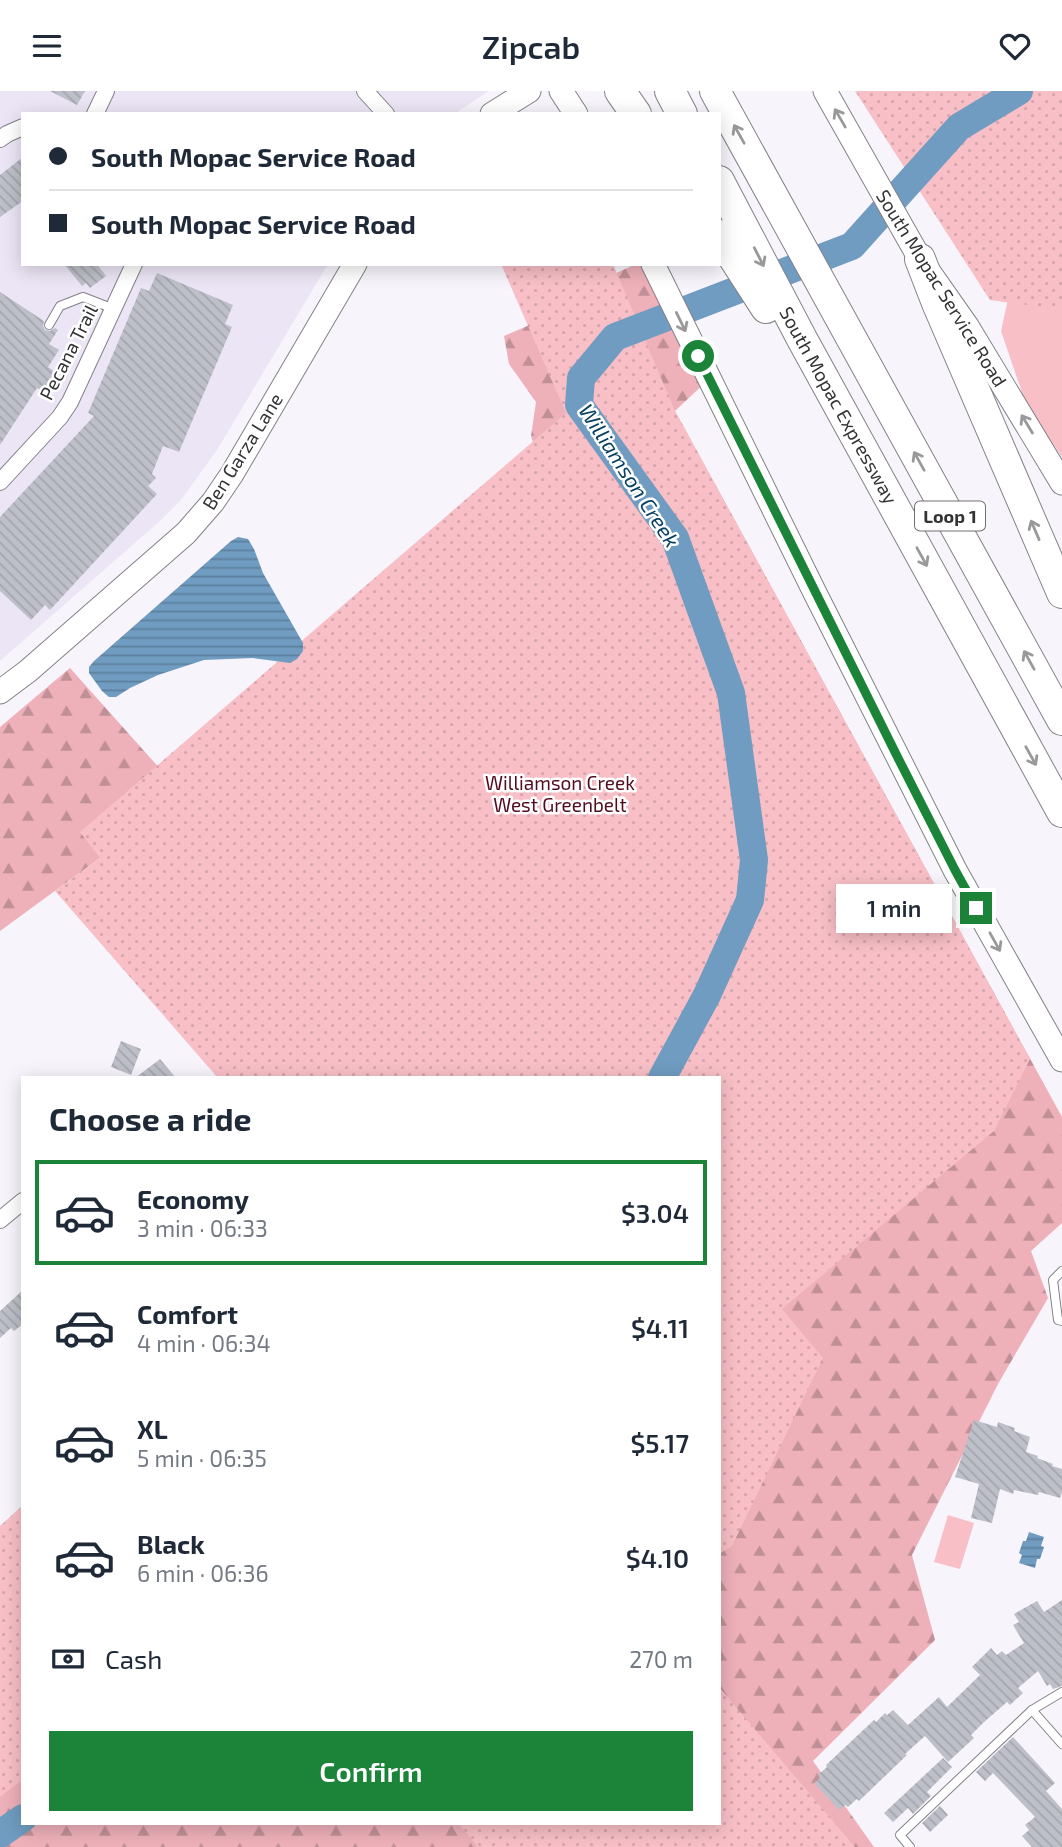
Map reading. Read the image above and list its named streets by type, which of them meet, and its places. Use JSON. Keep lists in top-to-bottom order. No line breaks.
{"streets":{"highway":["South Mopac Expressway","Loop 1"],"main road":["South Mopac Service Road","Ben Garza Lane"],"street":["Pecana Trail"]},"one_way":["South Mopac Service Road"],"water":["Williamson Creek"],"parks":["Williamson Creek West Greenbelt"],"page":{"header":"Zipcab","banner":["South Mopac Service Road","South Mopac Service Road"],"bubble":"1 min","heading":"Choose a ride","list":[{"name":"Economy","note":"3 min · 06:33","value":"$3.04"},{"name":"Comfort","note":"4 min · 06:34","value":"$4.11"},{"name":"XL","note":"5 min · 06:35","value":"$5.17"},{"name":"Black","note":"6 min · 06:36","value":"$4.10"}],"pay":["Cash","270 m"],"buttons":"Confirm"}}
